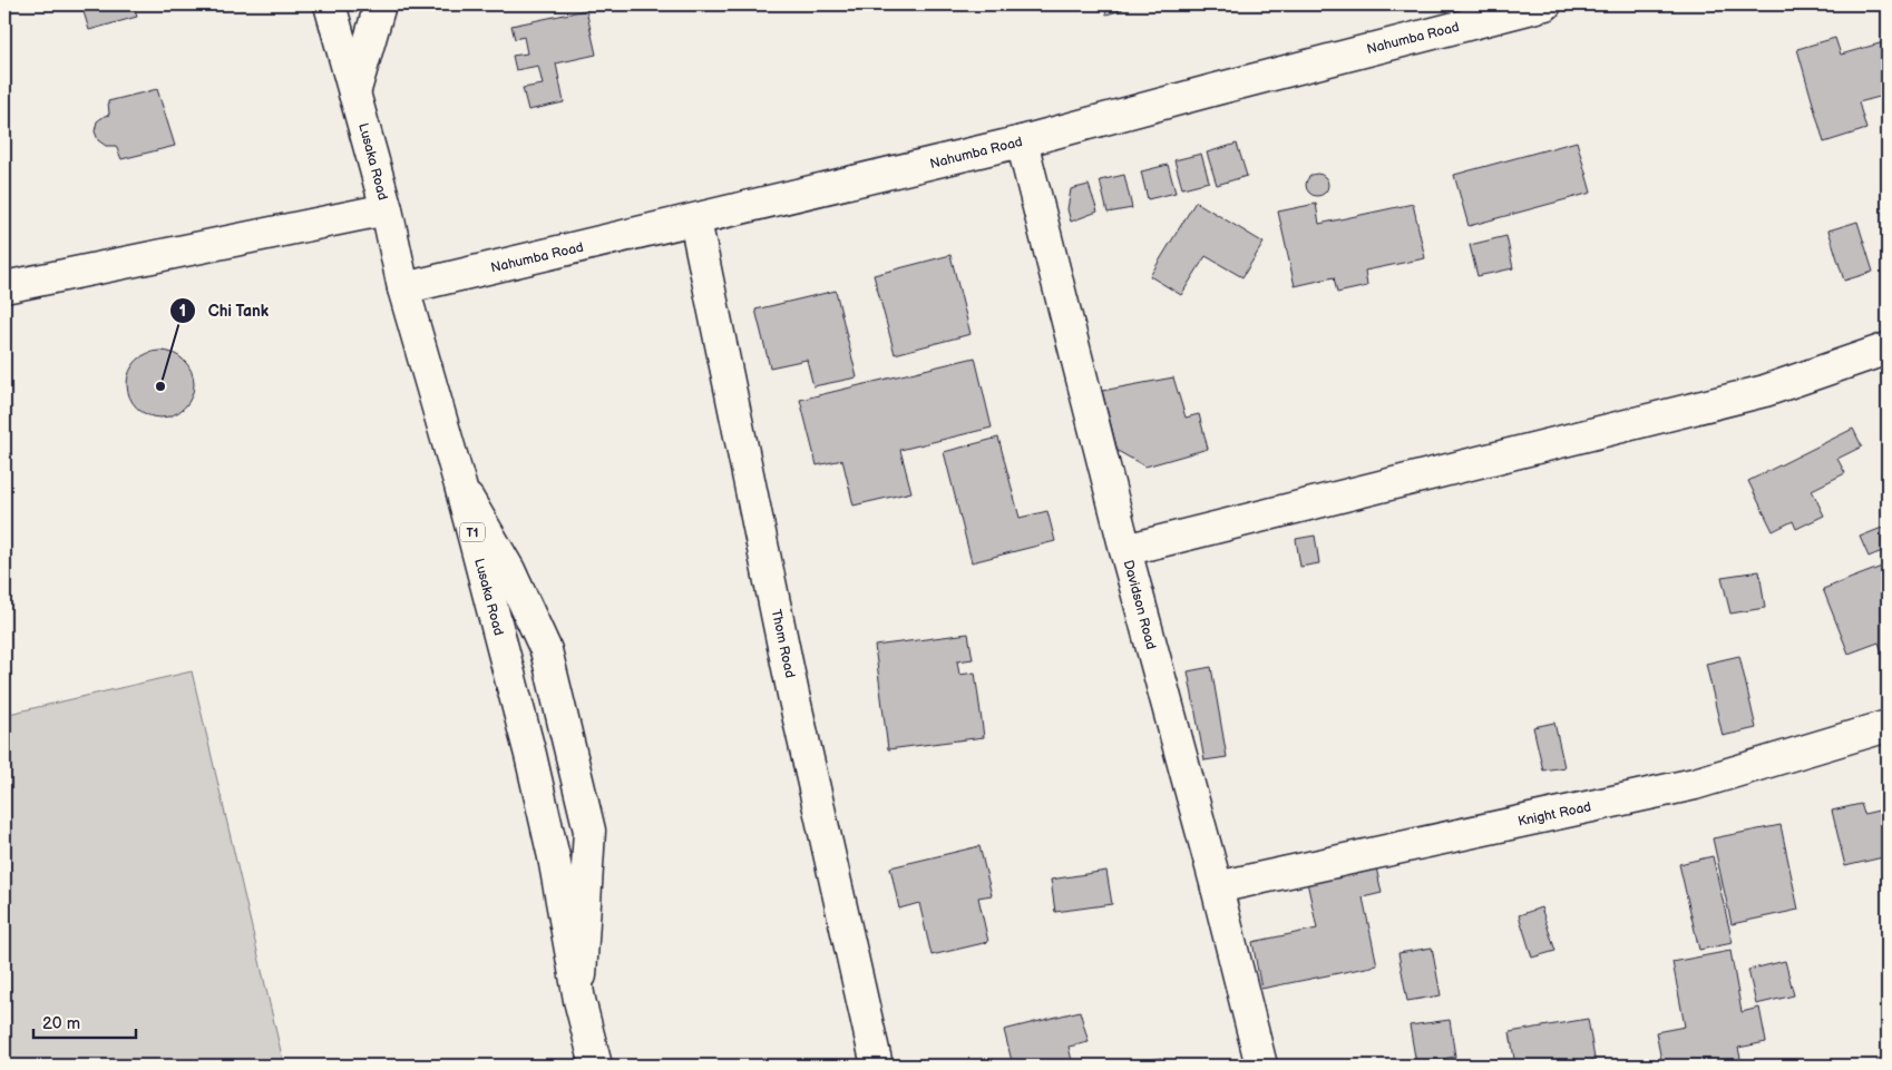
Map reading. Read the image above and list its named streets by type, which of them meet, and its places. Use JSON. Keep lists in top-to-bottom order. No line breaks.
{"streets":{"main road":["Nahumba Road","Lusaka Road","T1","Davidson Road","Thom Road","Knight Road"]},"crossings":[["Nahumba Road","Lusaka Road"],["Nahumba Road","Davidson Road"],["Nahumba Road","Thom Road"],["Davidson Road","Knight Road"]],"places":["Chi Tank"],"scale_bar":"20 m"}
